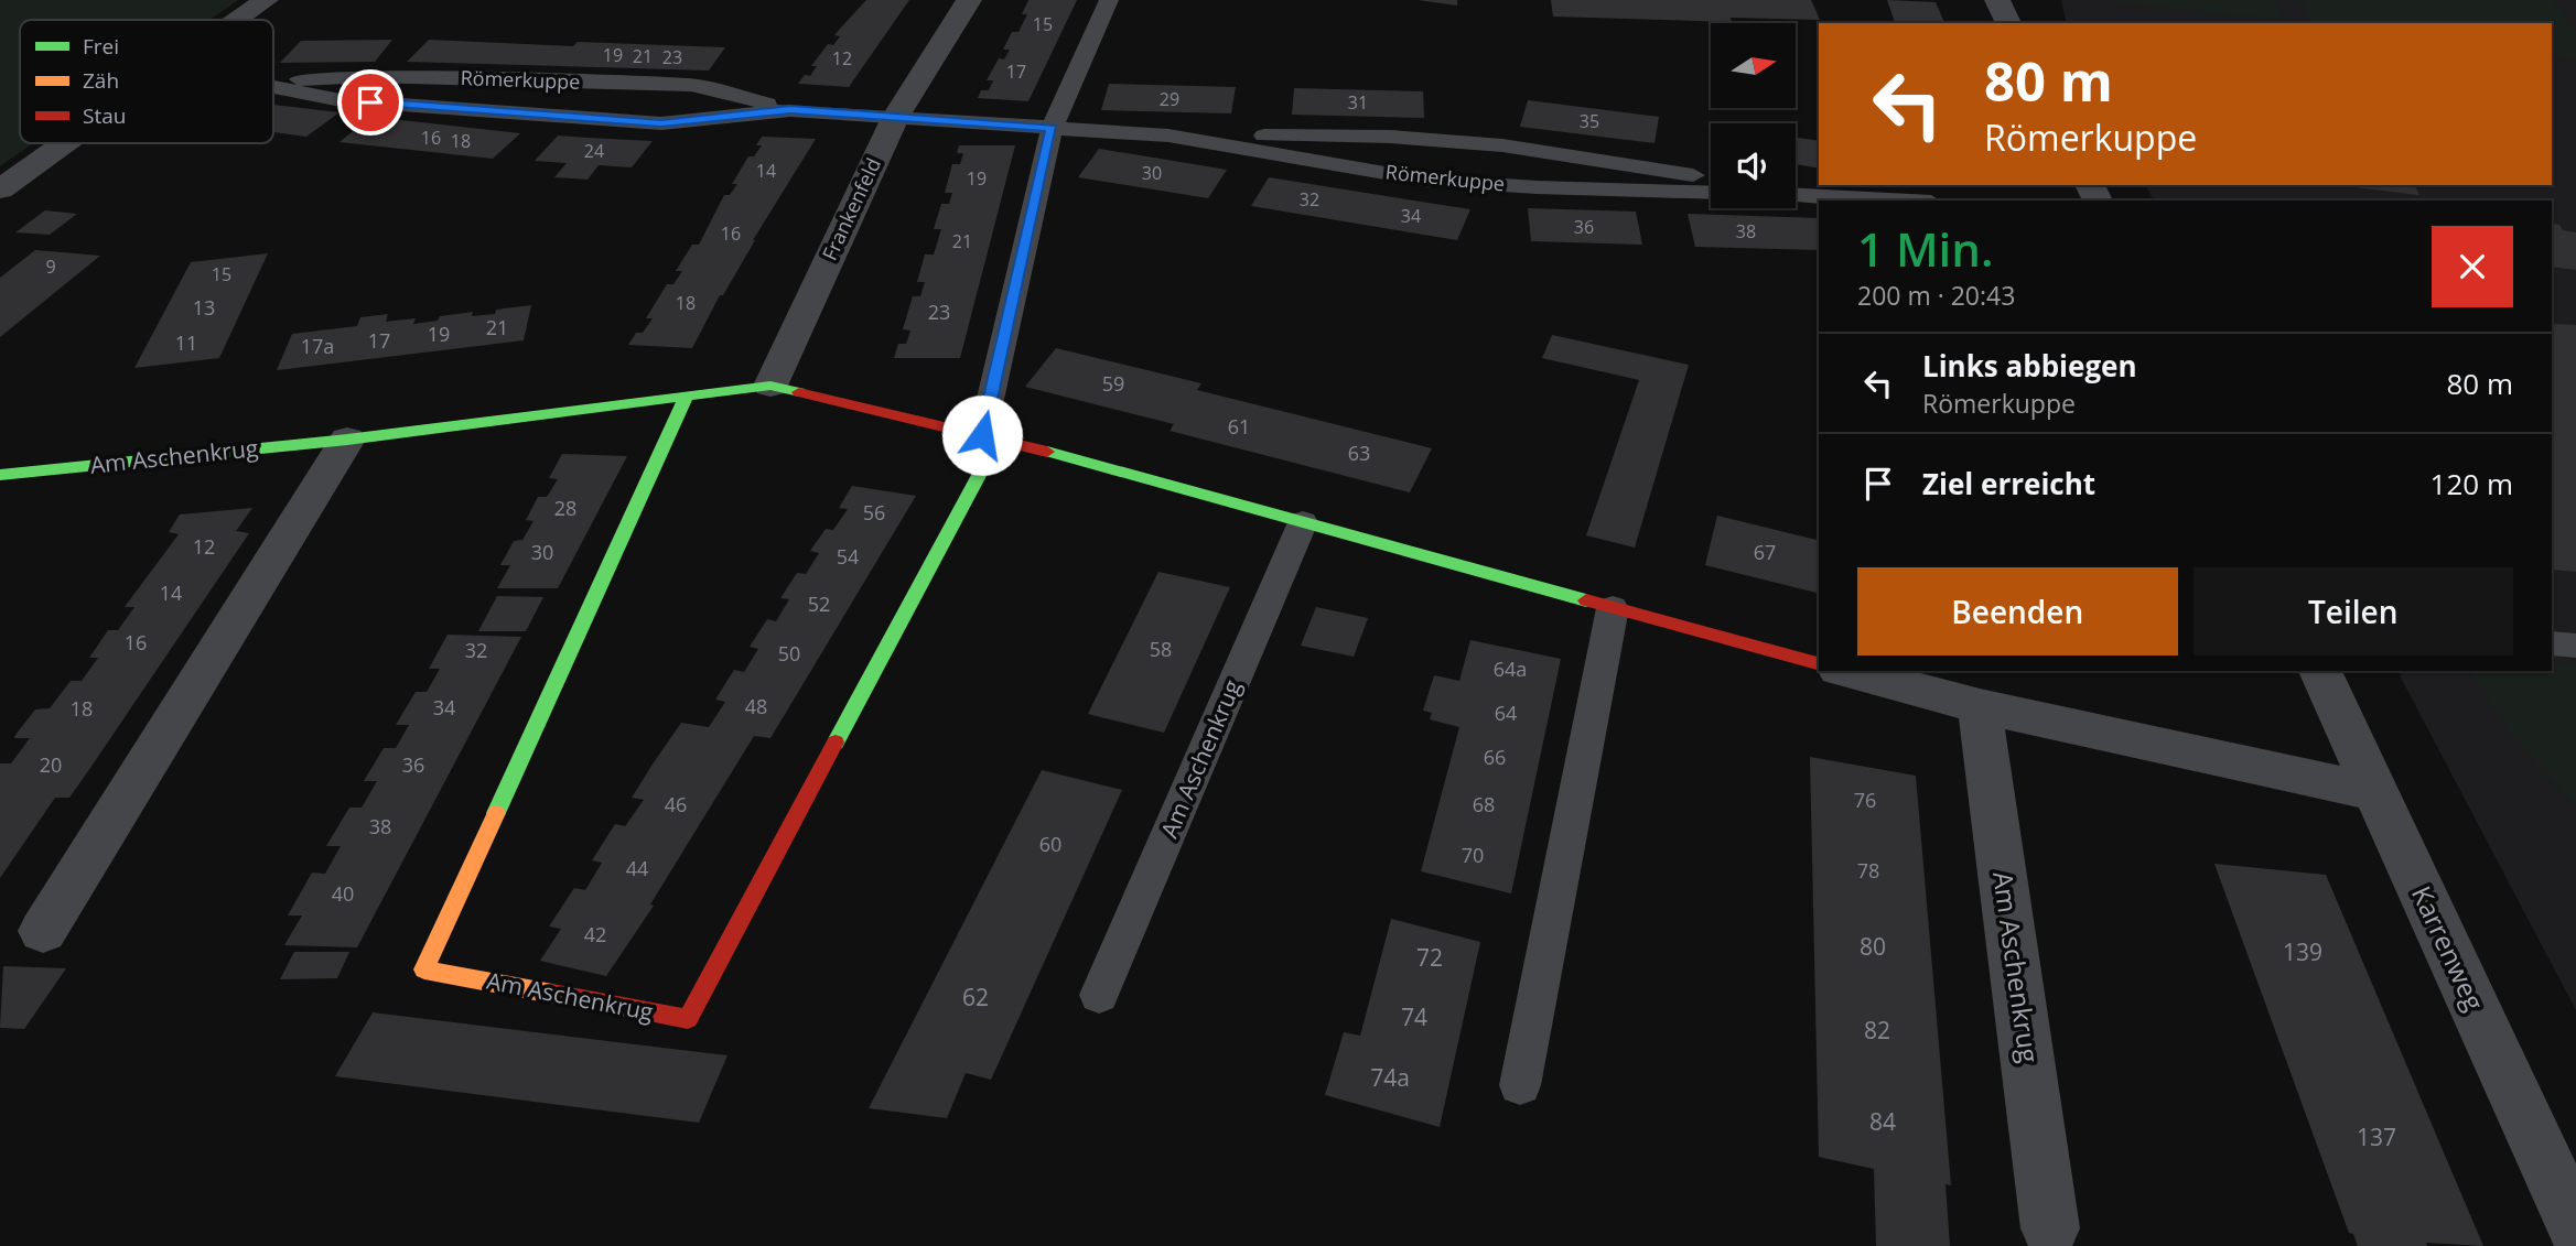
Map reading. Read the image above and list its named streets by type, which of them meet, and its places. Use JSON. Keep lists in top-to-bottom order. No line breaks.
{"streets":{"street":["Frankenfeld","Am Aschenkrug","Karrenweg"],"lane":["Römerkuppe"]},"crossings":[["Römerkuppe","Frankenfeld"],["Frankenfeld","Am Aschenkrug"]],"house_numbers":["15","19","21","23","12","17","29","31","35","16","18","24","14","30","19","32","34","36","38","16","21","9","15","18","13","23","21","19","17","11","17a","59","61","63","28","56","12","30","67","54","14","52","16","58","32","50","64a","48","34","18","64","66","20","36","76","46","68","38","60","70","44","78","40","42","80","139","72","62","74","82","74a","84","137"],"legend":["Frei","Zäh","Stau"],"north":"right","page":{"turn":["80 m","Römerkuppe"],"heading":["1 Min.","200 m · 20:43"],"list":[{"name":"Links abbiegen","note":"Römerkuppe","value":"80 m"},{"name":"Ziel erreicht","value":"120 m"}],"buttons":["Beenden","Teilen"]}}
